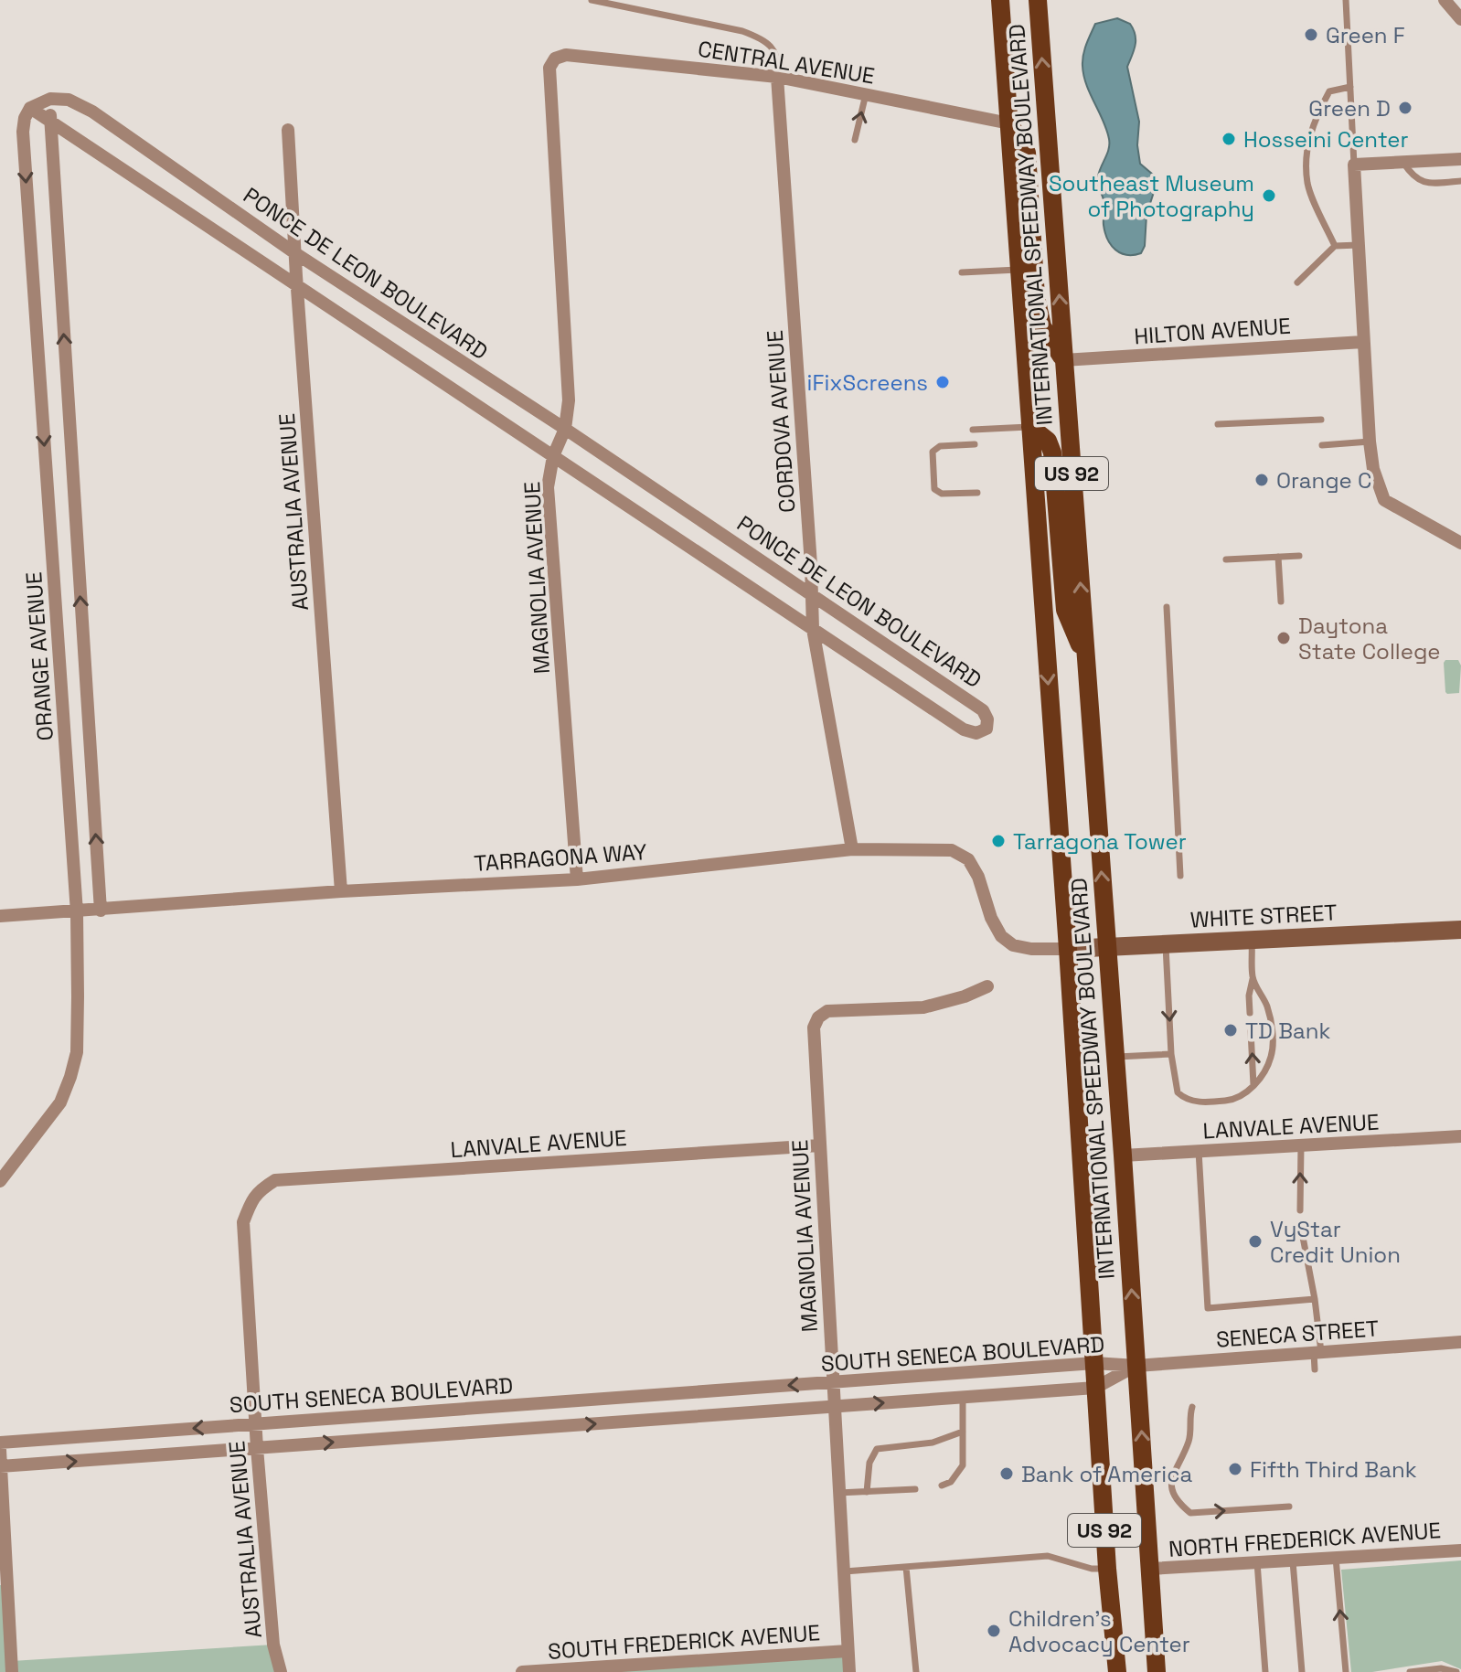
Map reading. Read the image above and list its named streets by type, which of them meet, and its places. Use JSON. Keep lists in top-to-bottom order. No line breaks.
{"streets":{"main road":["INTERNATIONAL SPEEDWAY BOULEVARD","US 92"],"street":["CENTRAL AVENUE","PONCE DE LEON BOULEVARD","HILTON AVENUE","CORDOVA AVENUE","AUSTRALIA AVENUE","MAGNOLIA AVENUE","ORANGE AVENUE","TARRAGONA WAY","WHITE STREET","LANVALE AVENUE","SENECA STREET","SOUTH SENECA BOULEVARD","NORTH FREDERICK AVENUE","SOUTH FREDERICK AVENUE"]},"crossings":[["CENTRAL AVENUE","INTERNATIONAL SPEEDWAY BOULEVARD"],["CENTRAL AVENUE","CORDOVA AVENUE"],["CENTRAL AVENUE","MAGNOLIA AVENUE"],["INTERNATIONAL SPEEDWAY BOULEVARD","HILTON AVENUE"],["INTERNATIONAL SPEEDWAY BOULEVARD","TARRAGONA WAY"],["INTERNATIONAL SPEEDWAY BOULEVARD","WHITE STREET"],["INTERNATIONAL SPEEDWAY BOULEVARD","LANVALE AVENUE"],["INTERNATIONAL SPEEDWAY BOULEVARD","SENECA STREET"],["INTERNATIONAL SPEEDWAY BOULEVARD","SOUTH SENECA BOULEVARD"],["INTERNATIONAL SPEEDWAY BOULEVARD","NORTH FREDERICK AVENUE"],["PONCE DE LEON BOULEVARD","CORDOVA AVENUE"],["PONCE DE LEON BOULEVARD","AUSTRALIA AVENUE"],["PONCE DE LEON BOULEVARD","MAGNOLIA AVENUE"],["PONCE DE LEON BOULEVARD","ORANGE AVENUE"],["CORDOVA AVENUE","TARRAGONA WAY"],["AUSTRALIA AVENUE","TARRAGONA WAY"],["AUSTRALIA AVENUE","LANVALE AVENUE"],["AUSTRALIA AVENUE","SOUTH SENECA BOULEVARD"],["MAGNOLIA AVENUE","TARRAGONA WAY"],["MAGNOLIA AVENUE","LANVALE AVENUE"],["MAGNOLIA AVENUE","SOUTH SENECA BOULEVARD"],["MAGNOLIA AVENUE","SOUTH FREDERICK AVENUE"],["ORANGE AVENUE","TARRAGONA WAY"],["TARRAGONA WAY","WHITE STREET"],["SENECA STREET","SOUTH SENECA BOULEVARD"]],"places":["Green F","Green D","Hosseini Center","Southeast Museum of Photography","iFixScreens","Orange C","Daytona State College","Tarragona Tower","TD Bank","VyStar Credit Union","Fifth Third Bank","Bank of America","Children's Advocacy Center"]}
